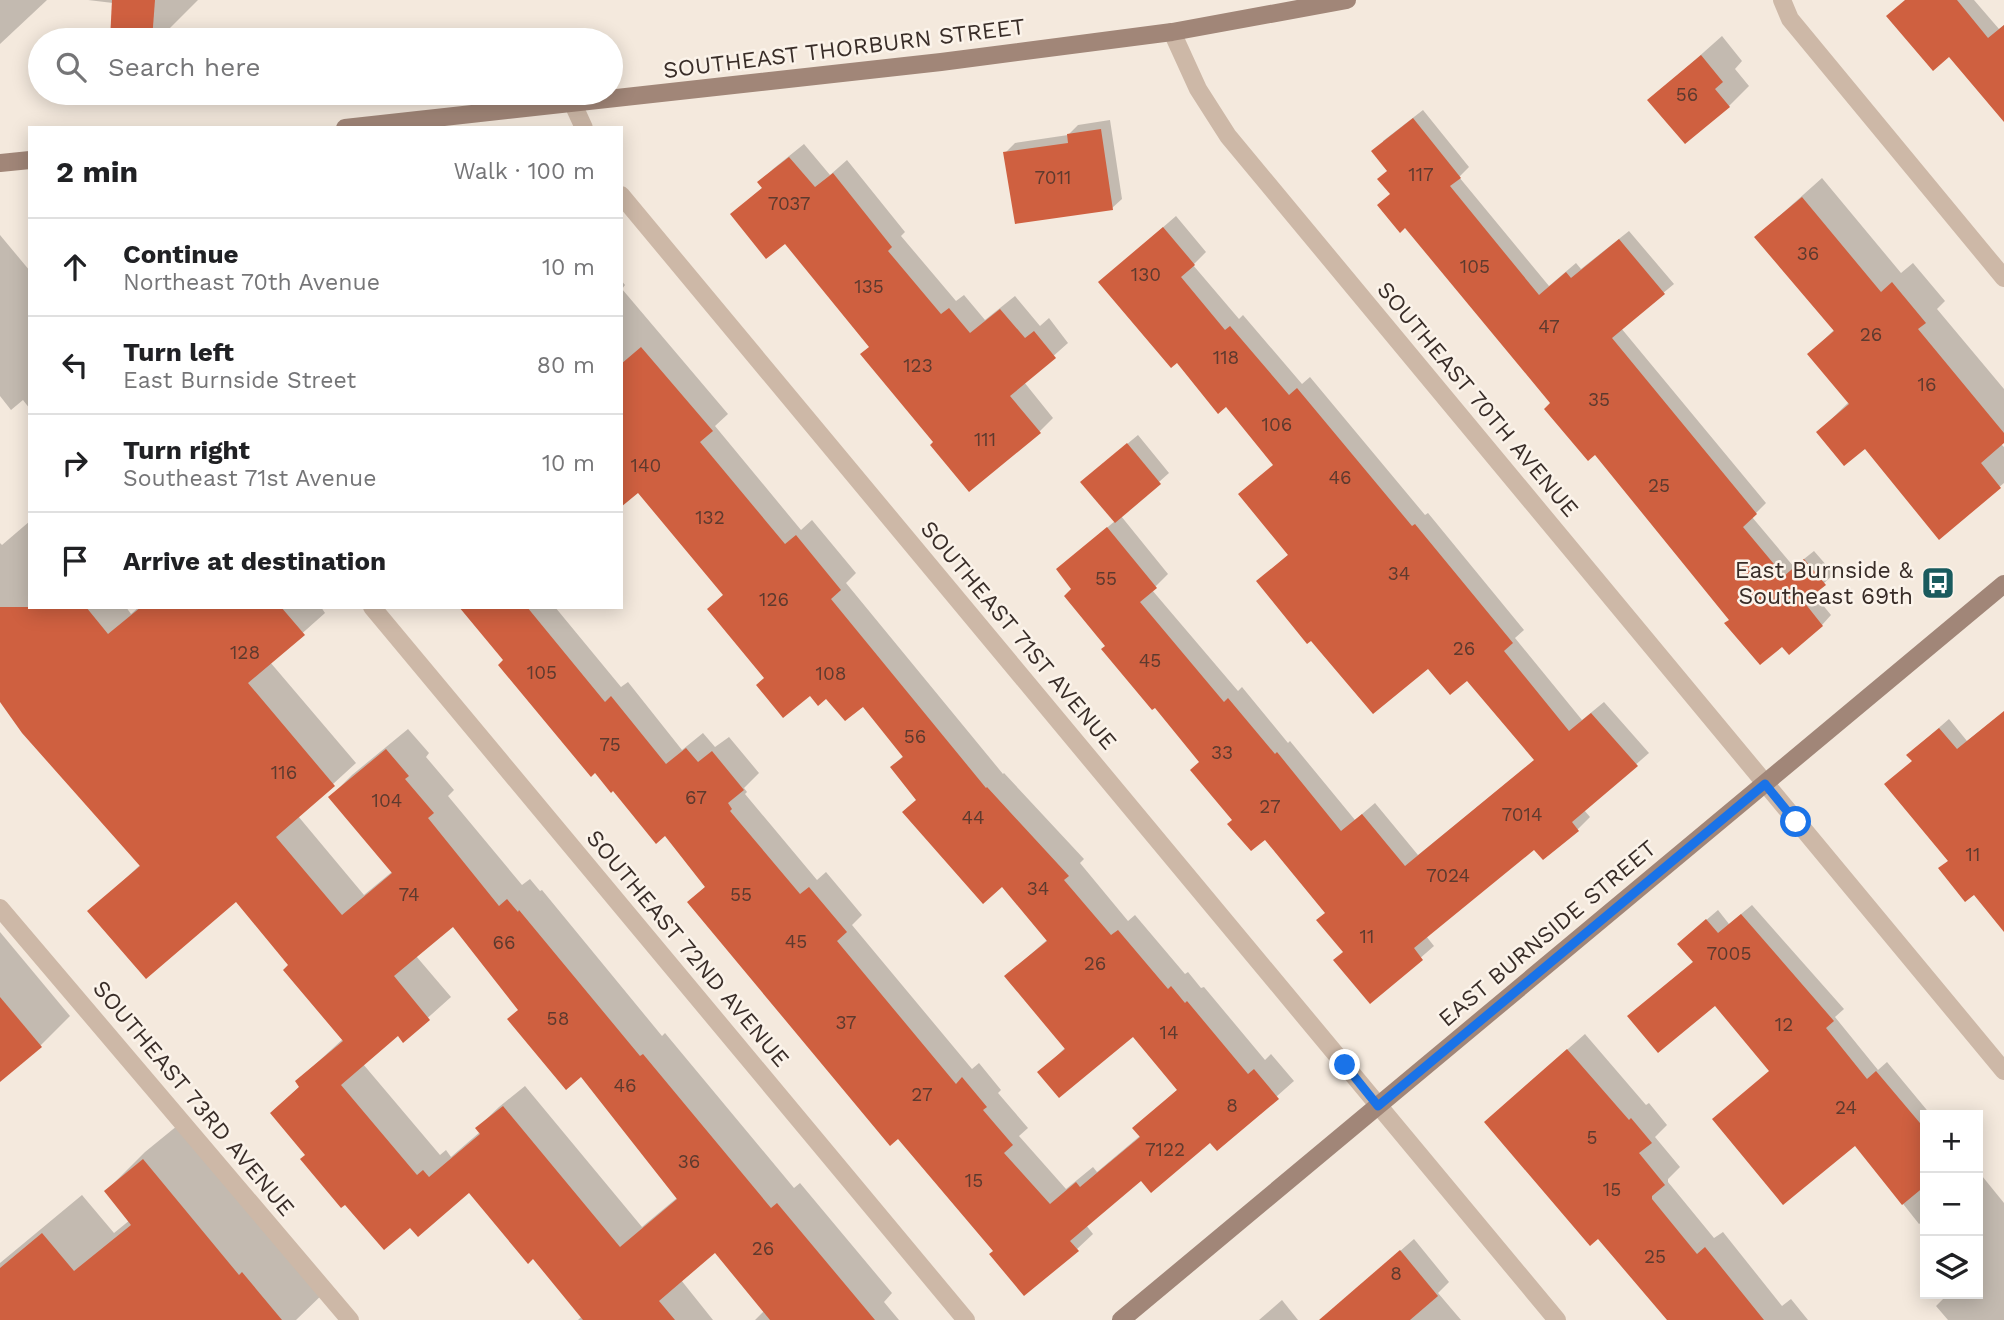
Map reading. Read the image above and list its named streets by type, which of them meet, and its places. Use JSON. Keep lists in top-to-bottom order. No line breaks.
{"streets":{"street":["SOUTHEAST THORBURN STREET","SOUTHEAST 70TH AVENUE","SOUTHEAST 71ST AVENUE","EAST BURNSIDE STREET","SOUTHEAST 72ND AVENUE","SOUTHEAST 73RD AVENUE"]},"crossings":[["SOUTHEAST THORBURN STREET","SOUTHEAST 70TH AVENUE"],["SOUTHEAST 70TH AVENUE","EAST BURNSIDE STREET"],["SOUTHEAST 71ST AVENUE","EAST BURNSIDE STREET"]],"places":{"bus stop":["East Burnside & Southeast 69th"]},"house_numbers":["56","117","7011","7037","36","105","130","135","47","26","118","123","16","35","106","111","140","46","25","132","34","55","126","26","128","45","105","108","56","75","33","116","67","104","27","7014","44","11","7024","34","74","55","11","45","66","7005","26","58","37","12","14","46","27","8","24","5","7122","36","15","15","26","25","8"],"page":{"search":"Search here","heading":["2 min","Walk · 100 m"],"list":[["Continue","Northeast 70th Avenue","10 m"],["Turn left","East Burnside Street","80 m"],["Turn right","Southeast 71st Avenue","10 m"],"Arrive at destination"],"map_buttons":["+","−"]}}
